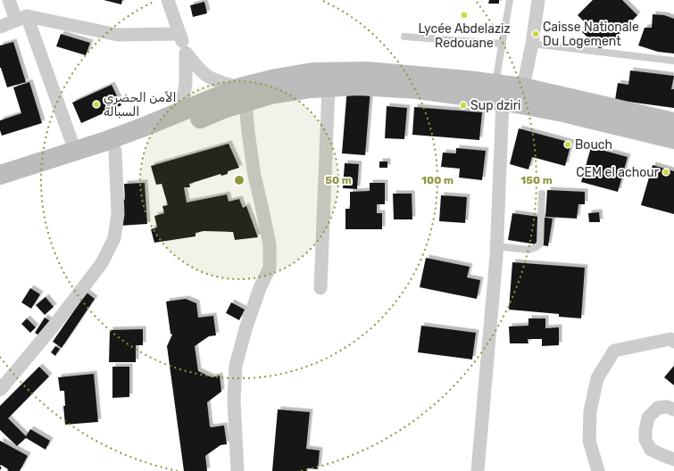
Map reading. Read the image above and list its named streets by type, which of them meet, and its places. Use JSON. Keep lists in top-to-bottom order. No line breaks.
{"places":["Lycée Abdelaziz Redouane","Caisse Nationale Du Logement","الأمن الحضري السبالة","Sup dziri","Bouch","CEM el achour"],"rings":["50 m","100 m","150 m"]}
